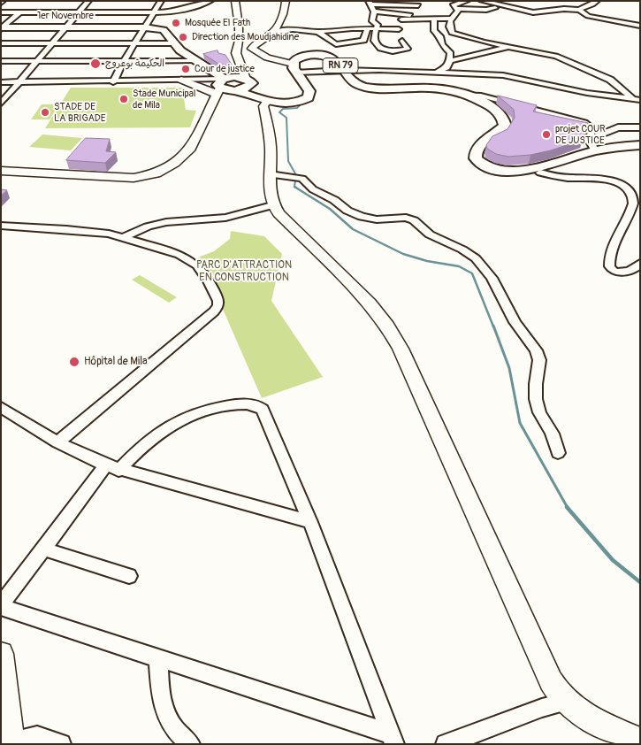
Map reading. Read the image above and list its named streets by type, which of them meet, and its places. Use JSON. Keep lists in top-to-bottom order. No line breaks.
{"streets":{"main road":["1er Novembre","RN 79"]},"parks":["PARC D'ATTRACTION EN CONSTRUCTION"],"places":["Mosquée El Fath","Direction des Moudjahidine","الحكيمة بوعروج","Cour de justice","Stade Municipal de Mila","STADE DE LA BRIGADE","projet COUR DE JUSTICE","Hôpital de Mila"]}
